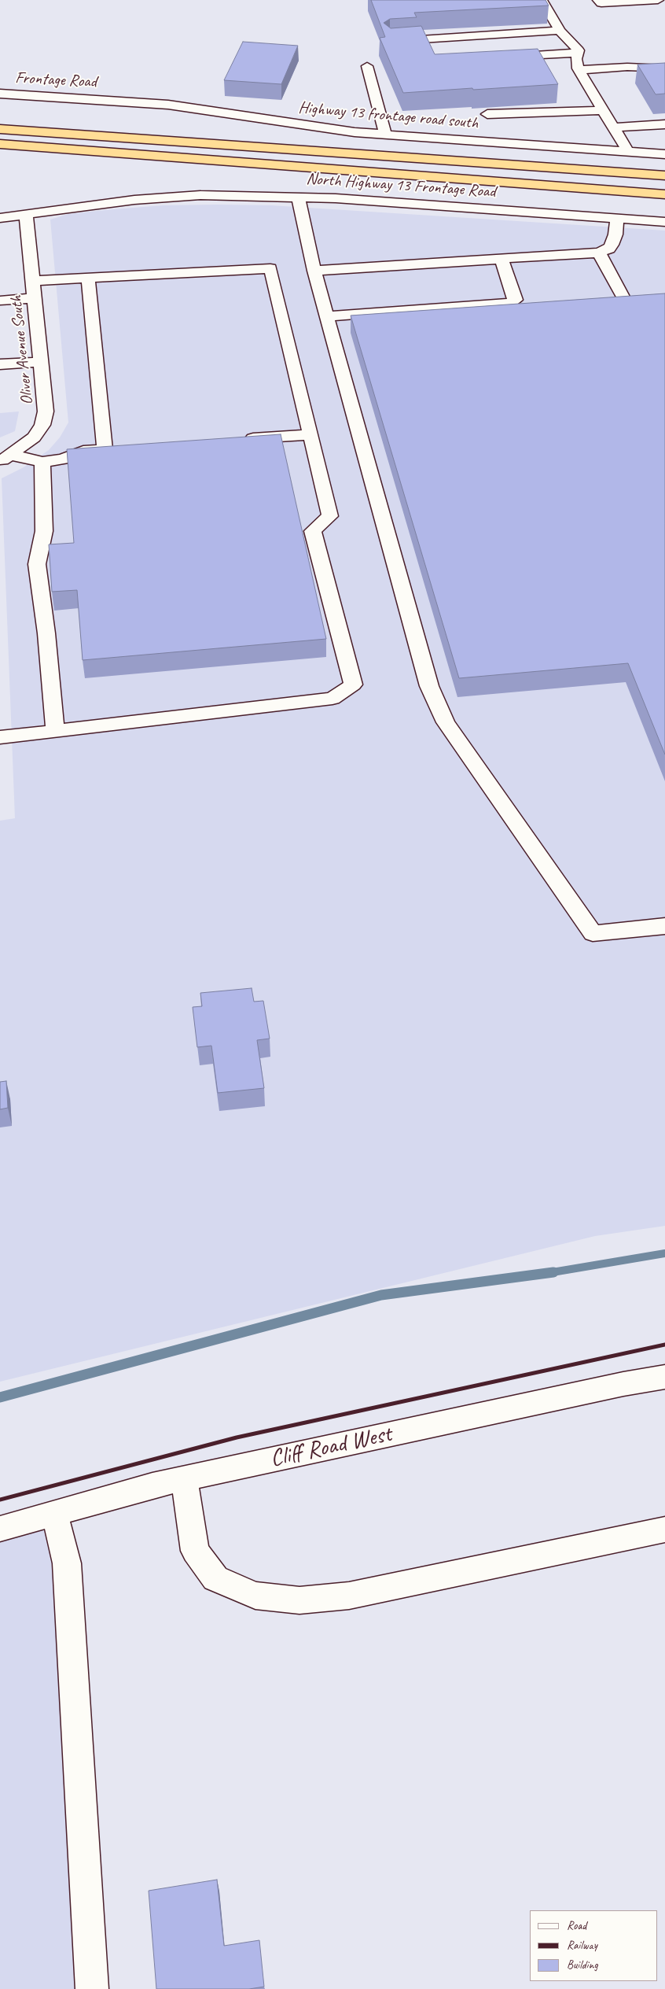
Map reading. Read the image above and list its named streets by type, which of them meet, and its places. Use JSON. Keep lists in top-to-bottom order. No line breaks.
{"streets":{"street":["Frontage Road","Highway 13 frontage road south","North Highway 13 Frontage Road","Oliver Avenue South","Cliff Road West"]},"crossings":[["Frontage Road","Highway 13 frontage road south"],["North Highway 13 Frontage Road","Oliver Avenue South"]],"legend":["Road","Railway","Building"]}
